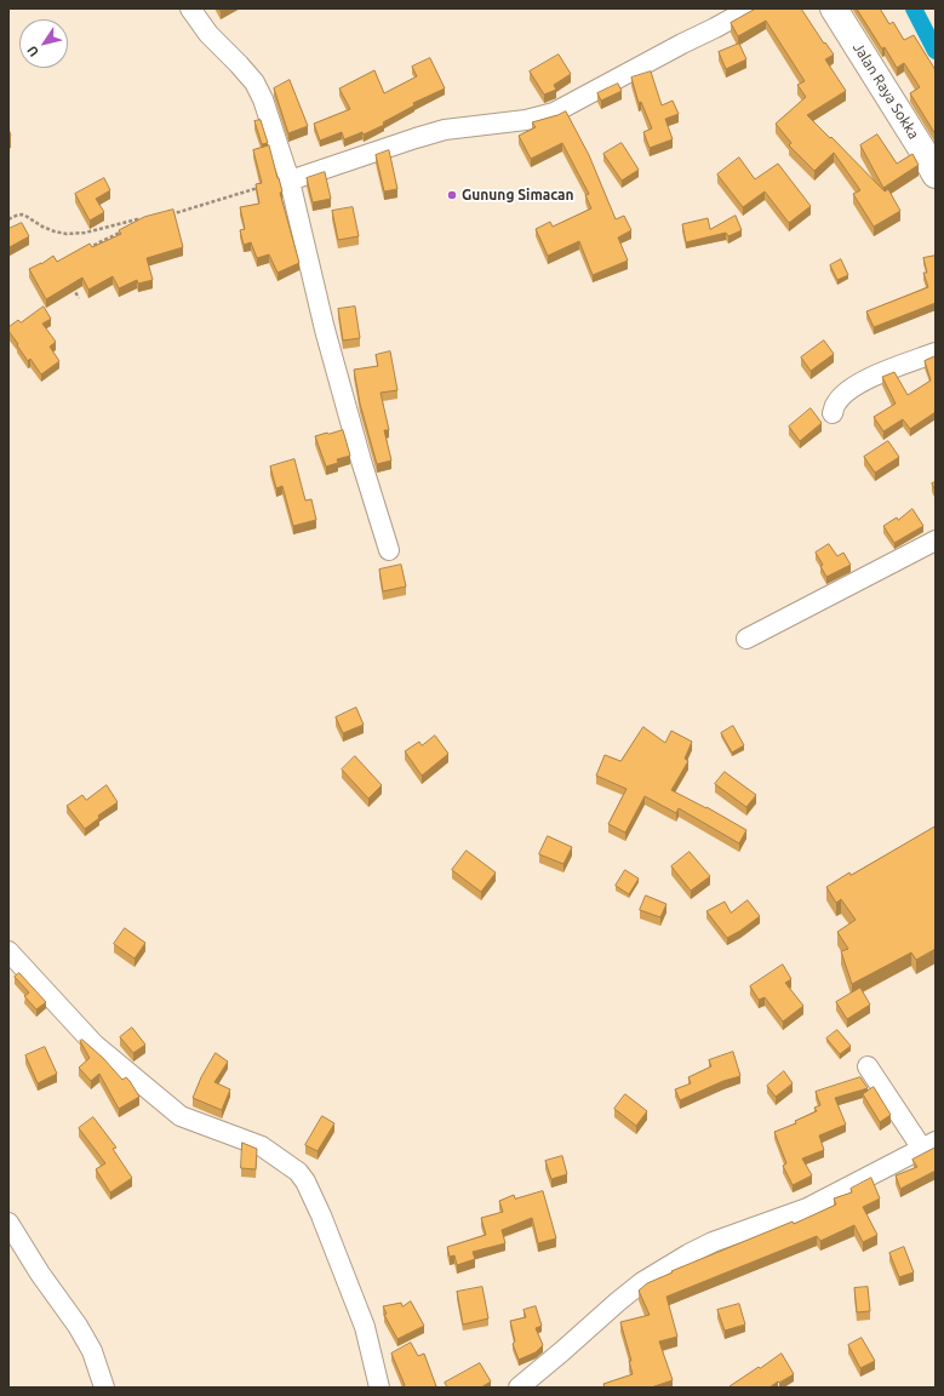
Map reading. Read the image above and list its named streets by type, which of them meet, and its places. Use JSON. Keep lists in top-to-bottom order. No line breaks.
{"streets":{"main road":["Jalan Raya Sokka"]},"places":["Gunung Simacan"],"north":"bottom left"}
